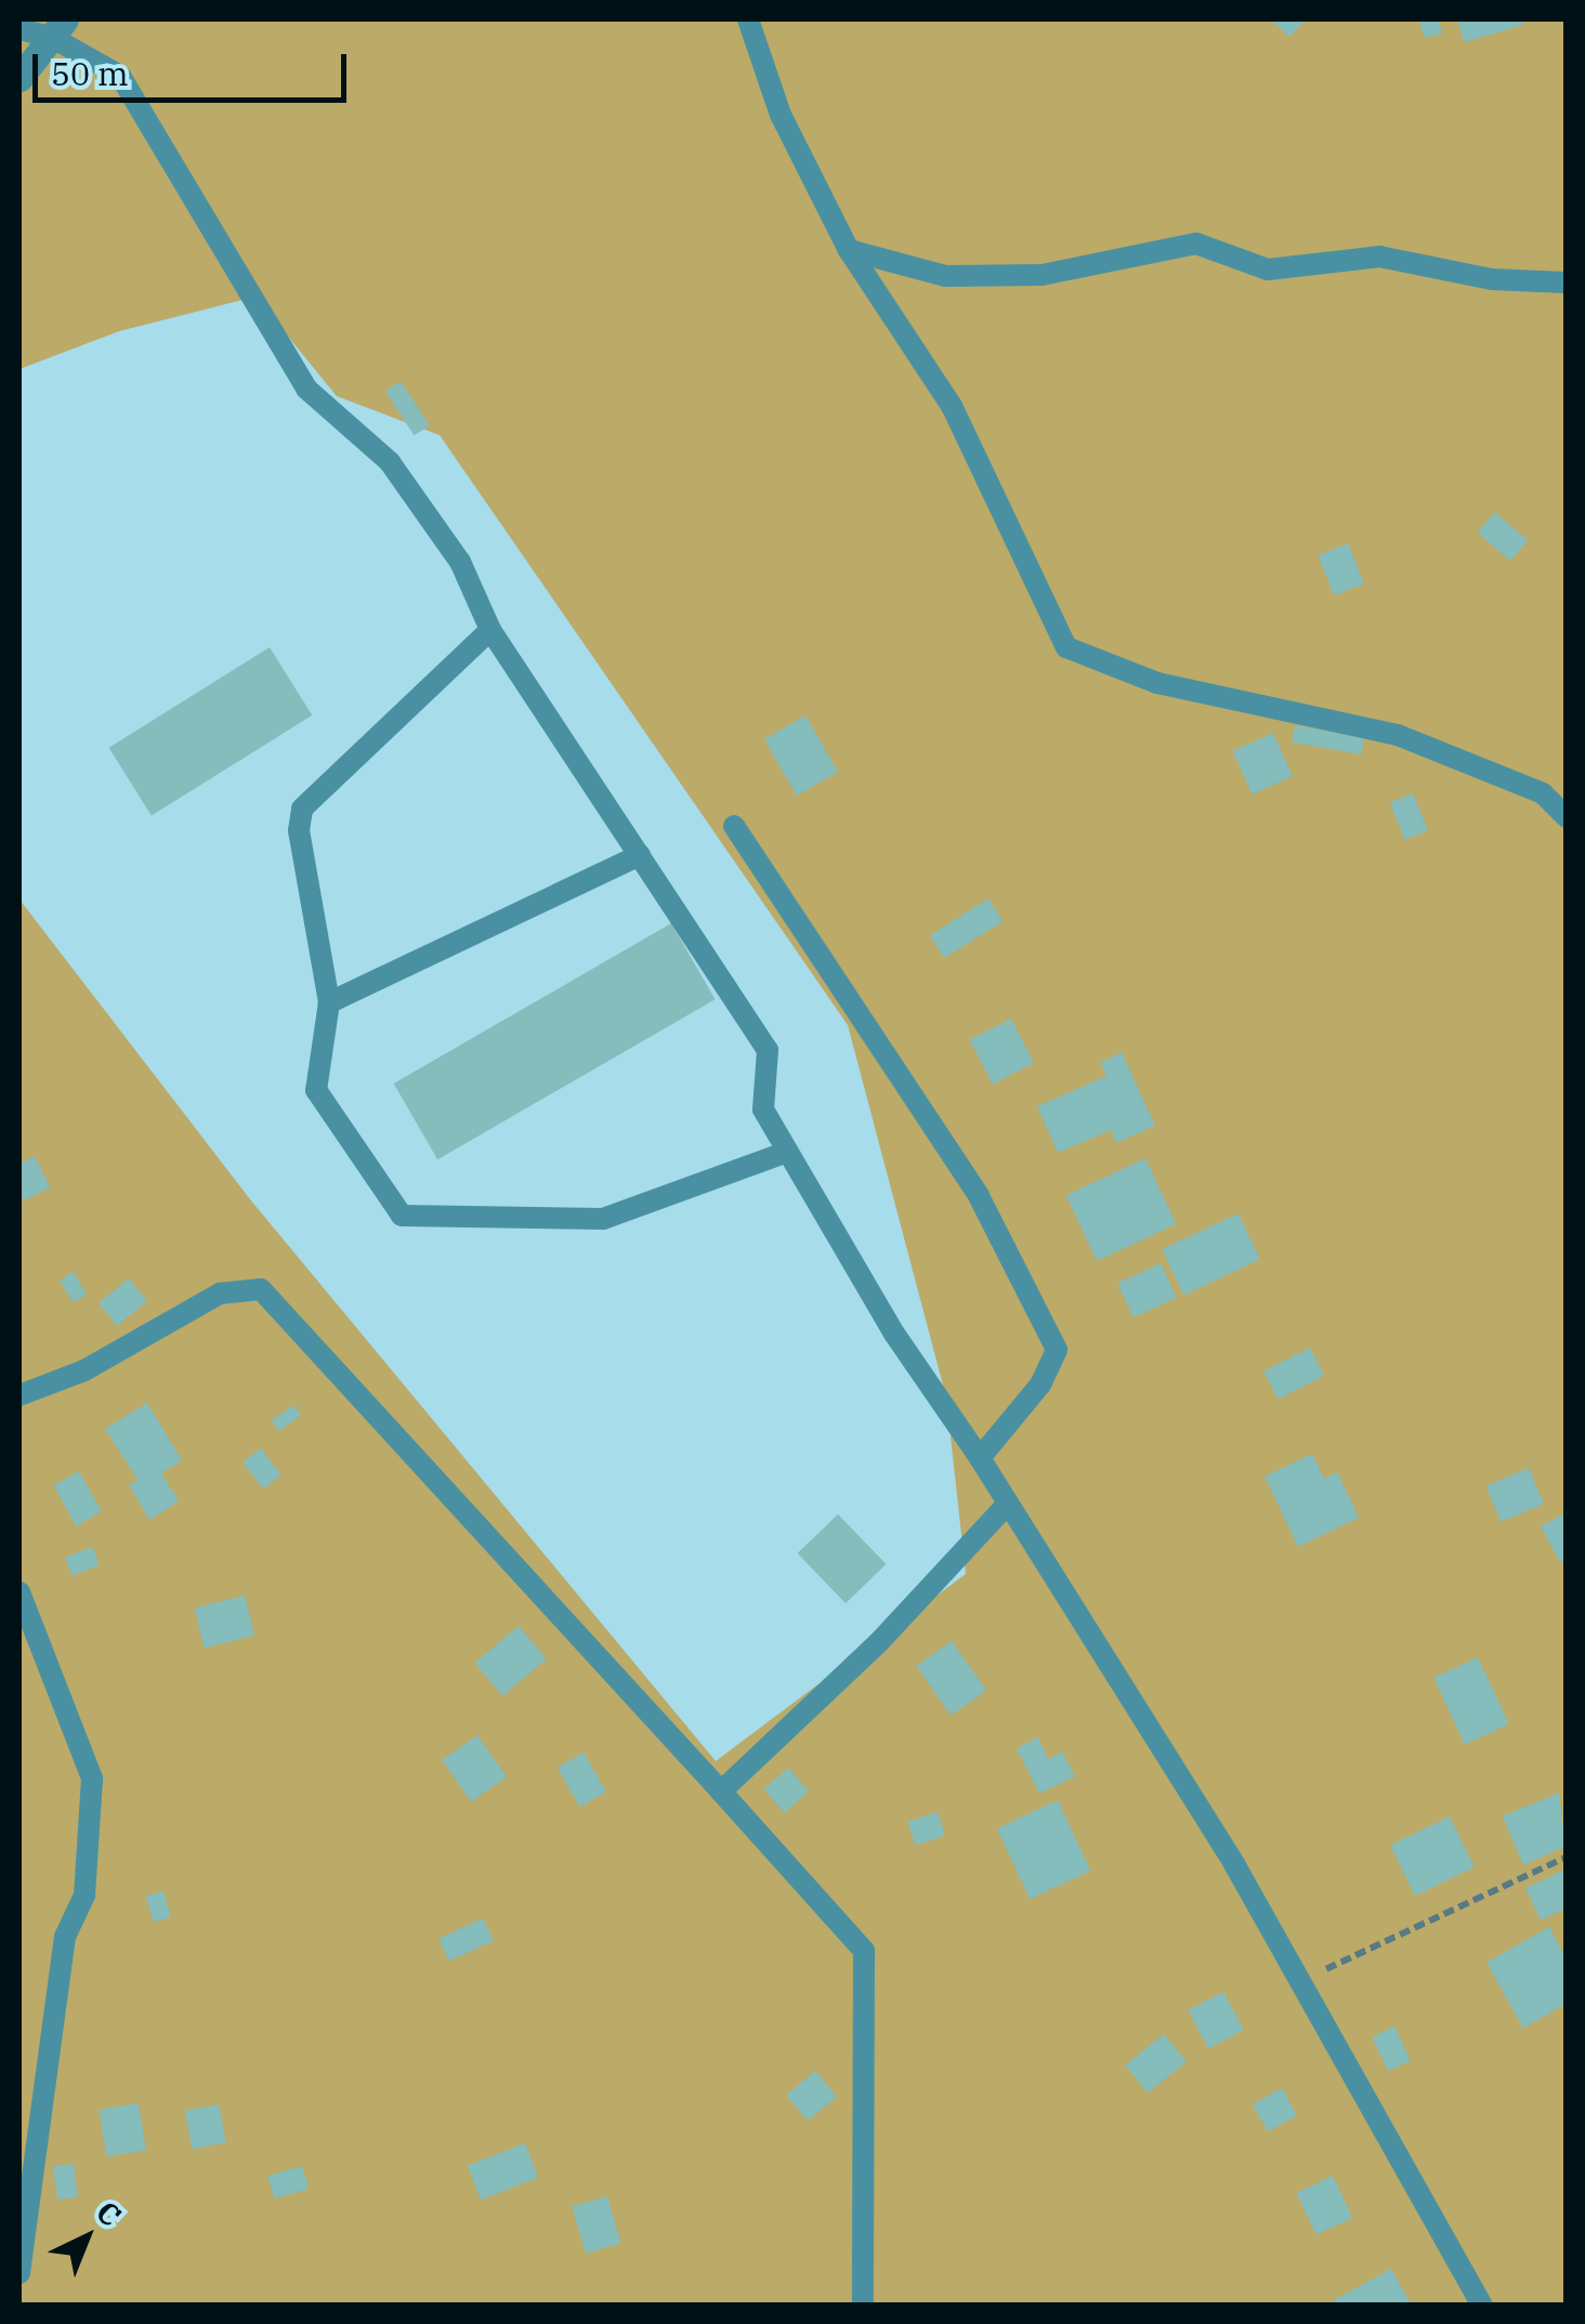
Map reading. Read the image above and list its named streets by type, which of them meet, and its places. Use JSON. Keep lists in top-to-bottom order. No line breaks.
{"scale_bar":"50 m","north":"top right"}
